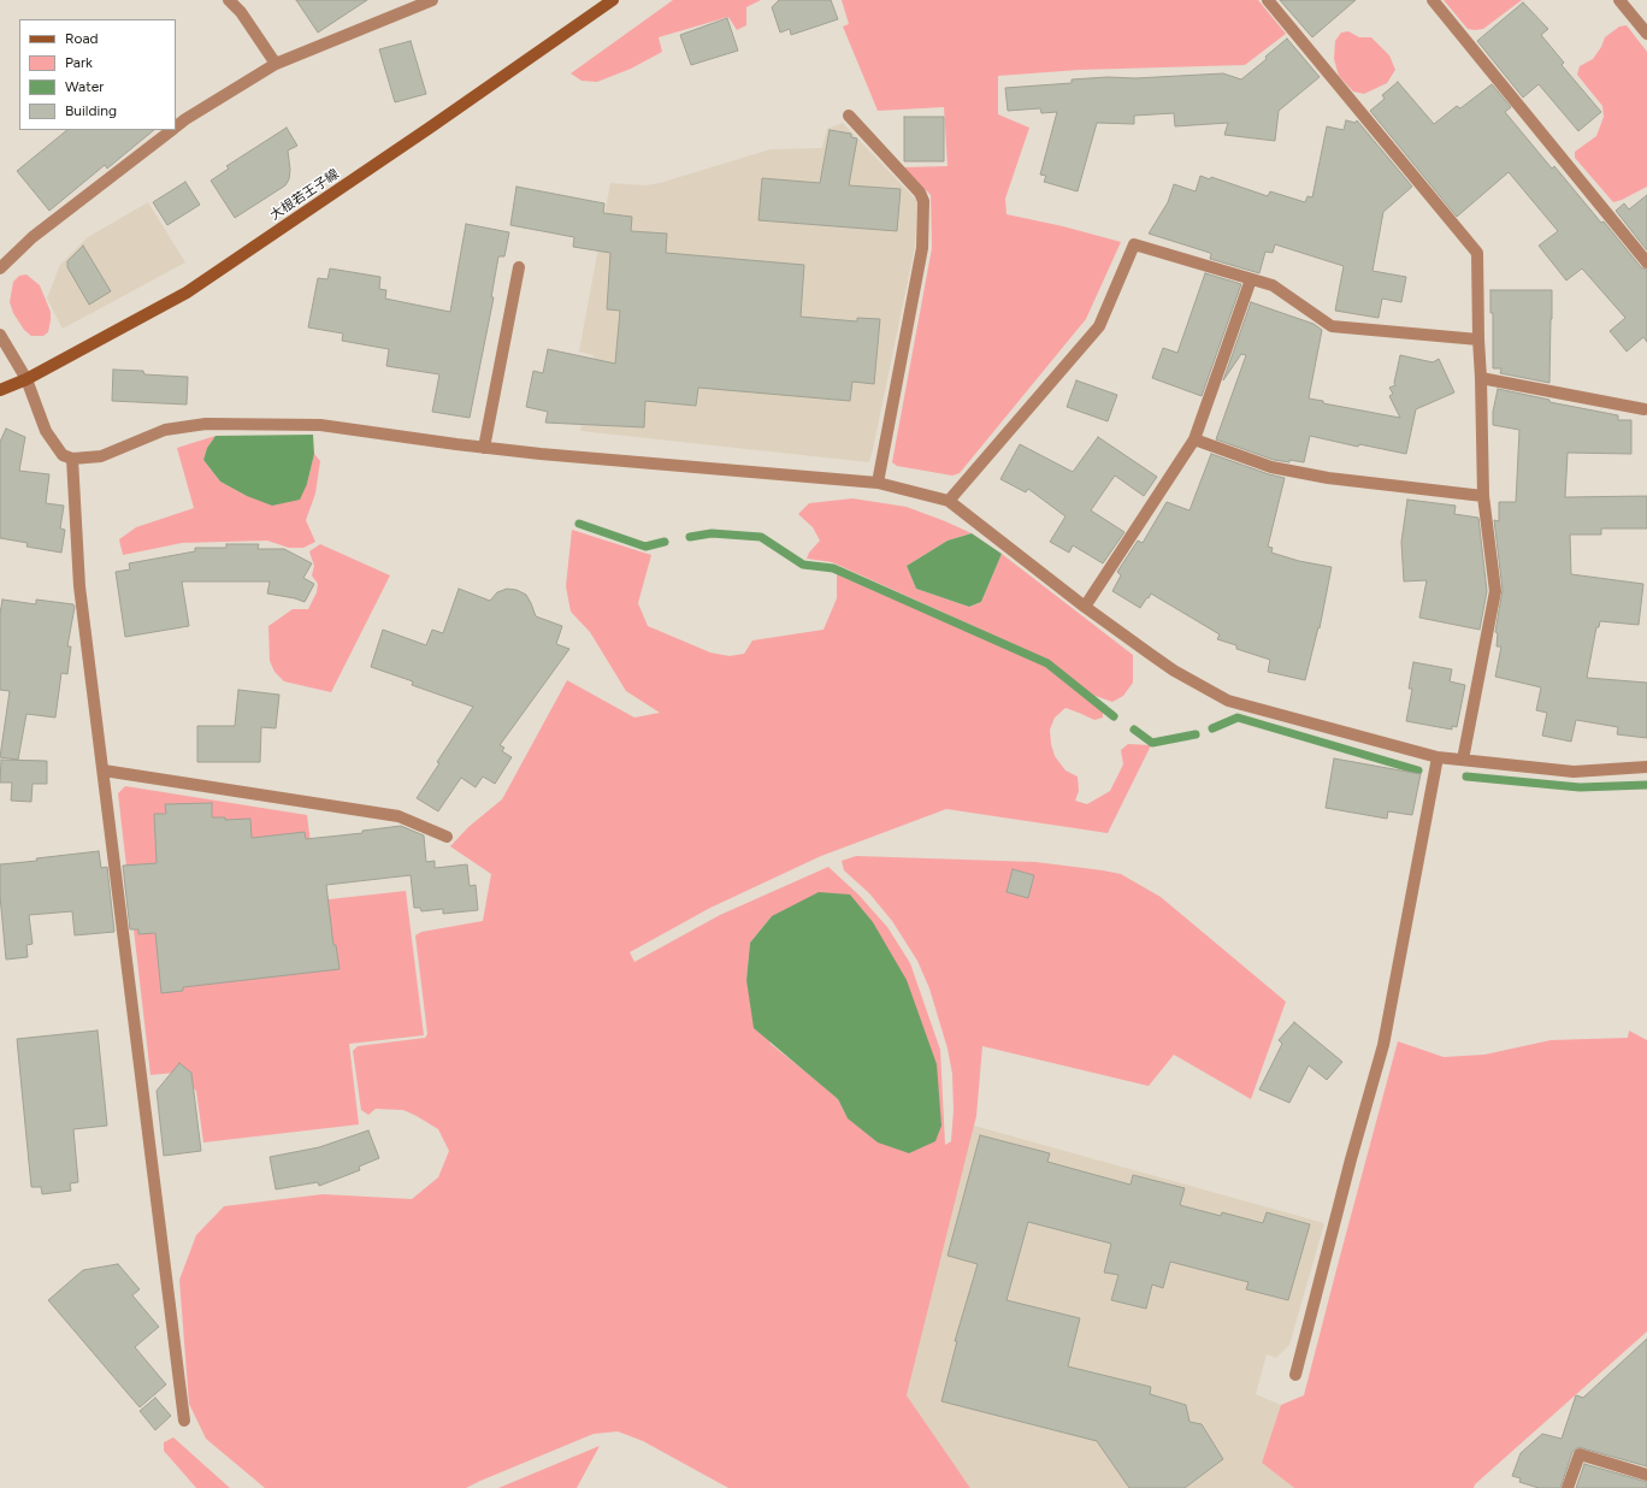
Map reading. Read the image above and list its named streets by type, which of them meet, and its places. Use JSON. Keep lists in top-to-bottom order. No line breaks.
{"streets":{"street":["大根若王子線"]},"legend":["Road","Park","Water","Building"]}
